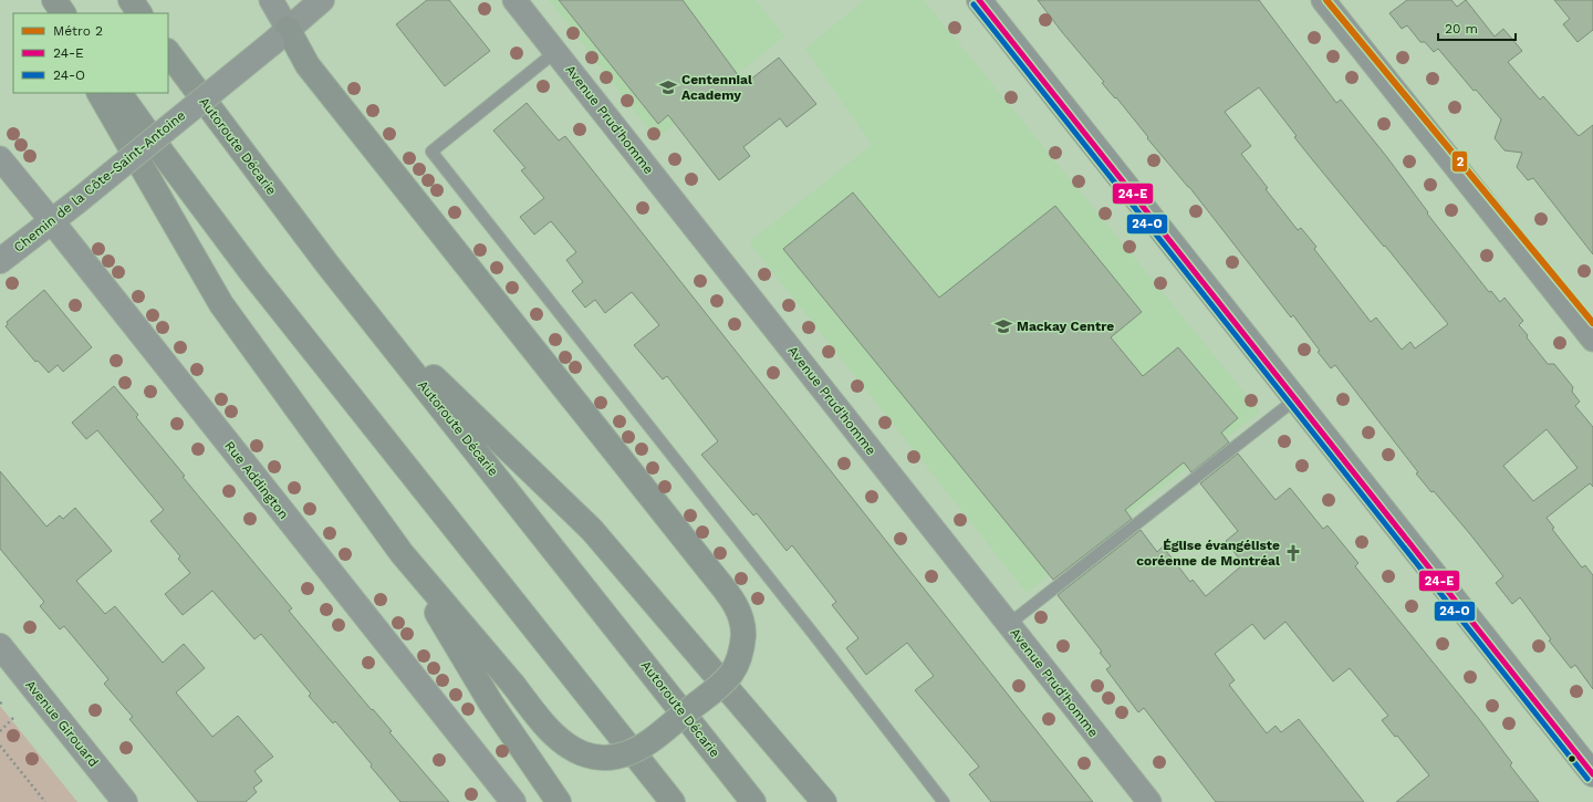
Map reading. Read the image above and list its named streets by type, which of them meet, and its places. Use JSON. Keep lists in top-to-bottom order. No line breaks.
{"streets":{"highway":["Autoroute Décarie"],"street":["Avenue Prud'homme","Chemin de la Côte-Saint-Antoine","Rue Addington","Avenue Girouard"]},"crossings":[["Chemin de la Côte-Saint-Antoine","Rue Addington"]],"places":{"school or university":["Centennial Academy","Mackay Centre"],"church":["Église évangéliste coréenne de Montréal"]},"lines":["metro line 2","transit line 24-E","transit line 24-O"],"legend":["Métro 2","24-E","24-O"],"scale_bar":"20 m"}
